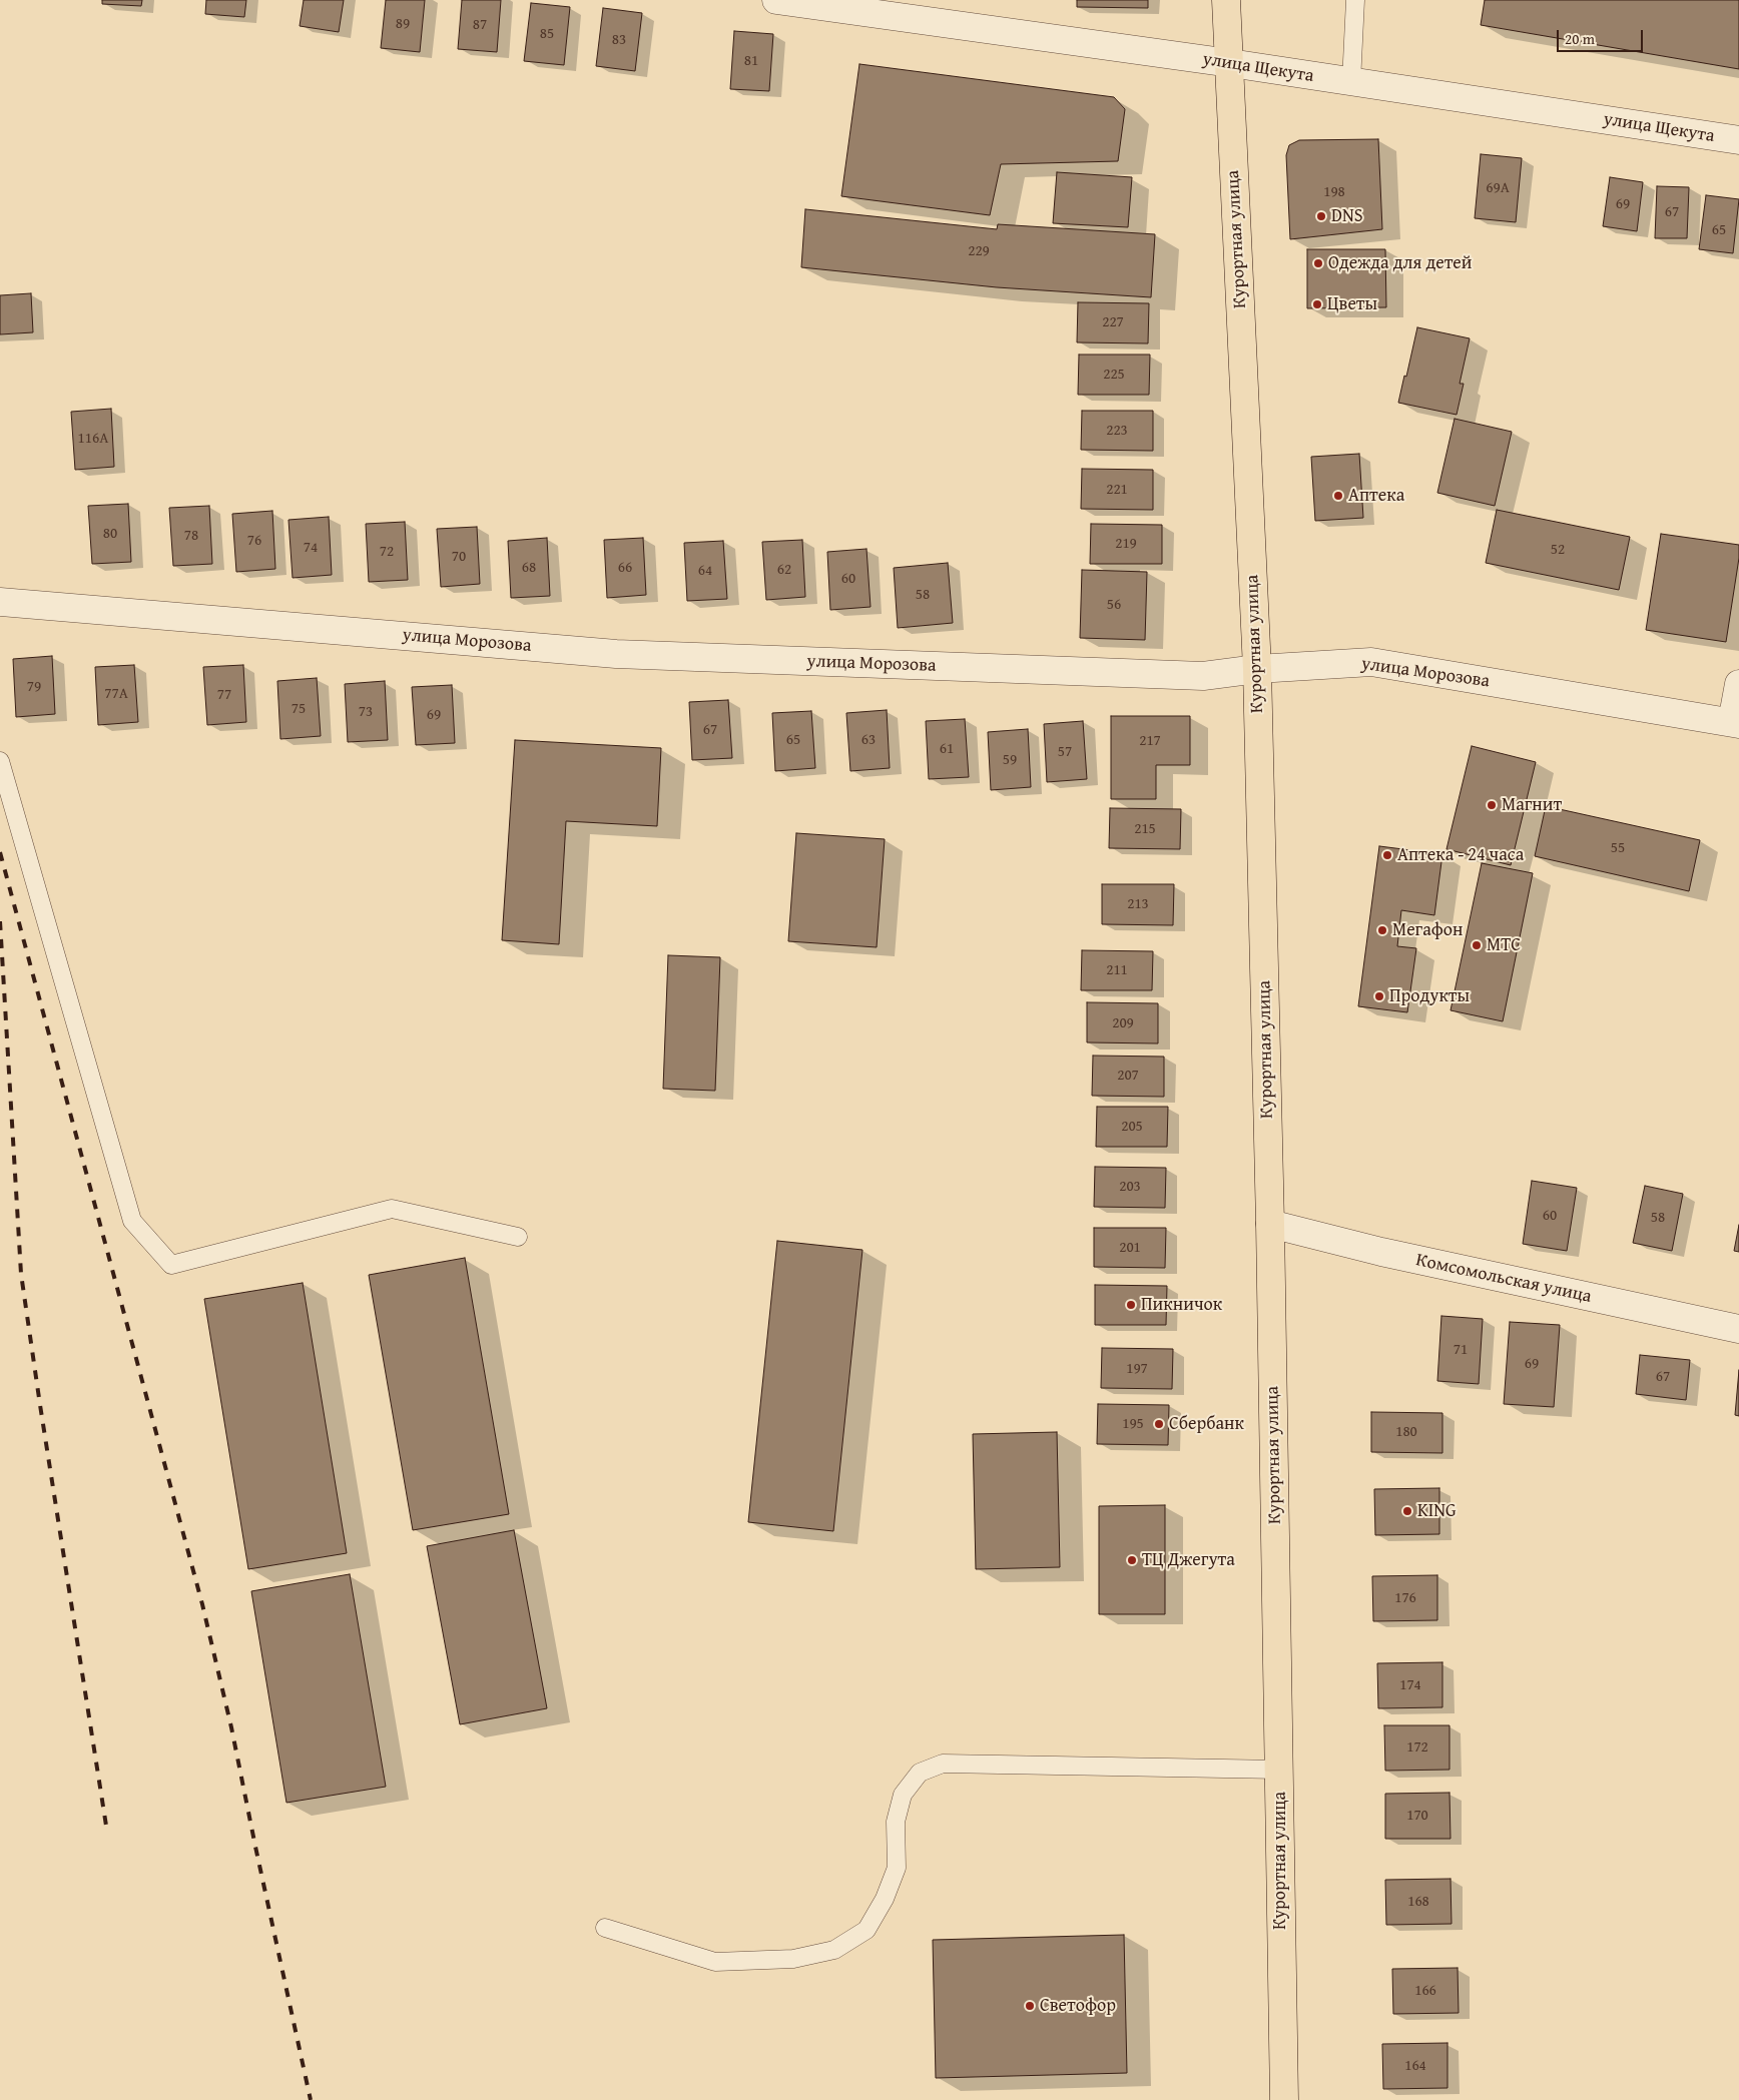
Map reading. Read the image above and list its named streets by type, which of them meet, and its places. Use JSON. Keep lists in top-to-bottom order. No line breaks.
{"streets":{"main road":["Курортная улица"],"street":["улица Щекута","улица Морозова","Комсомольская улица"]},"crossings":[["улица Щекута","Курортная улица"],["Курортная улица","улица Морозова"],["Курортная улица","Комсомольская улица"]],"places":["DNS","Одежда для детей","Цветы","Аптека","Магнит","Аптека - 24 часа","Мегафон","МТС","Продукты","Пикничок","Сбербанк","KING","ТЦ Джегута","Светофор"],"house_numbers":["89","87","85","83","81","69А","198","69","67","65","229","227","225","223","116А","221","80","78","76","219","74","52","72","70","68","66","62","64","60","58","56","79","77А","77","75","73","69","67","65","63","217","61","57","59","215","55","213","211","209","207","205","203","60","58","201","71","69","197","67","195","180","176","174","172","170","168","166","164"],"scale_bar":"20 m"}
